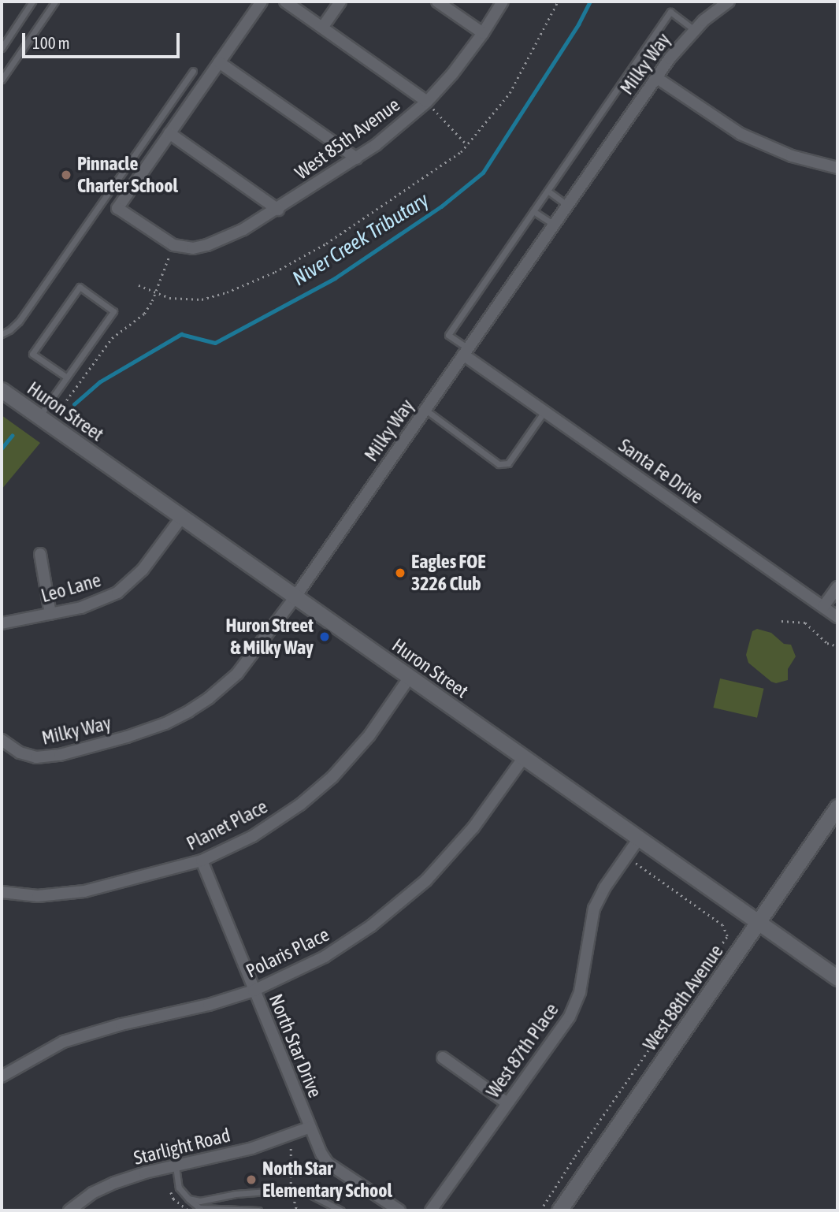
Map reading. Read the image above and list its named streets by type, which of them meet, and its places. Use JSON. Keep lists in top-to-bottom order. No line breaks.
{"streets":{"main road":["Huron Street","West 88th Avenue"],"street":["Milky Way","West 85th Avenue","Santa Fe Drive","Leo Lane","Planet Place","Polaris Place","North Star Drive","West 87th Place","Starlight Road"]},"crossings":[["Milky Way","Huron Street"],["Milky Way","Santa Fe Drive"],["Huron Street","Leo Lane"],["Huron Street","Planet Place"],["Huron Street","Polaris Place"],["Huron Street","West 88th Avenue"],["Huron Street","West 87th Place"],["Planet Place","North Star Drive"],["Polaris Place","North Star Drive"],["North Star Drive","Starlight Road"]],"water":["Niver Creek Tributary"],"places":["Pinnacle Charter School","Eagles FOE 3226 Club","Huron Street & Milky Way","North Star Elementary School"],"scale_bar":"100 m"}
